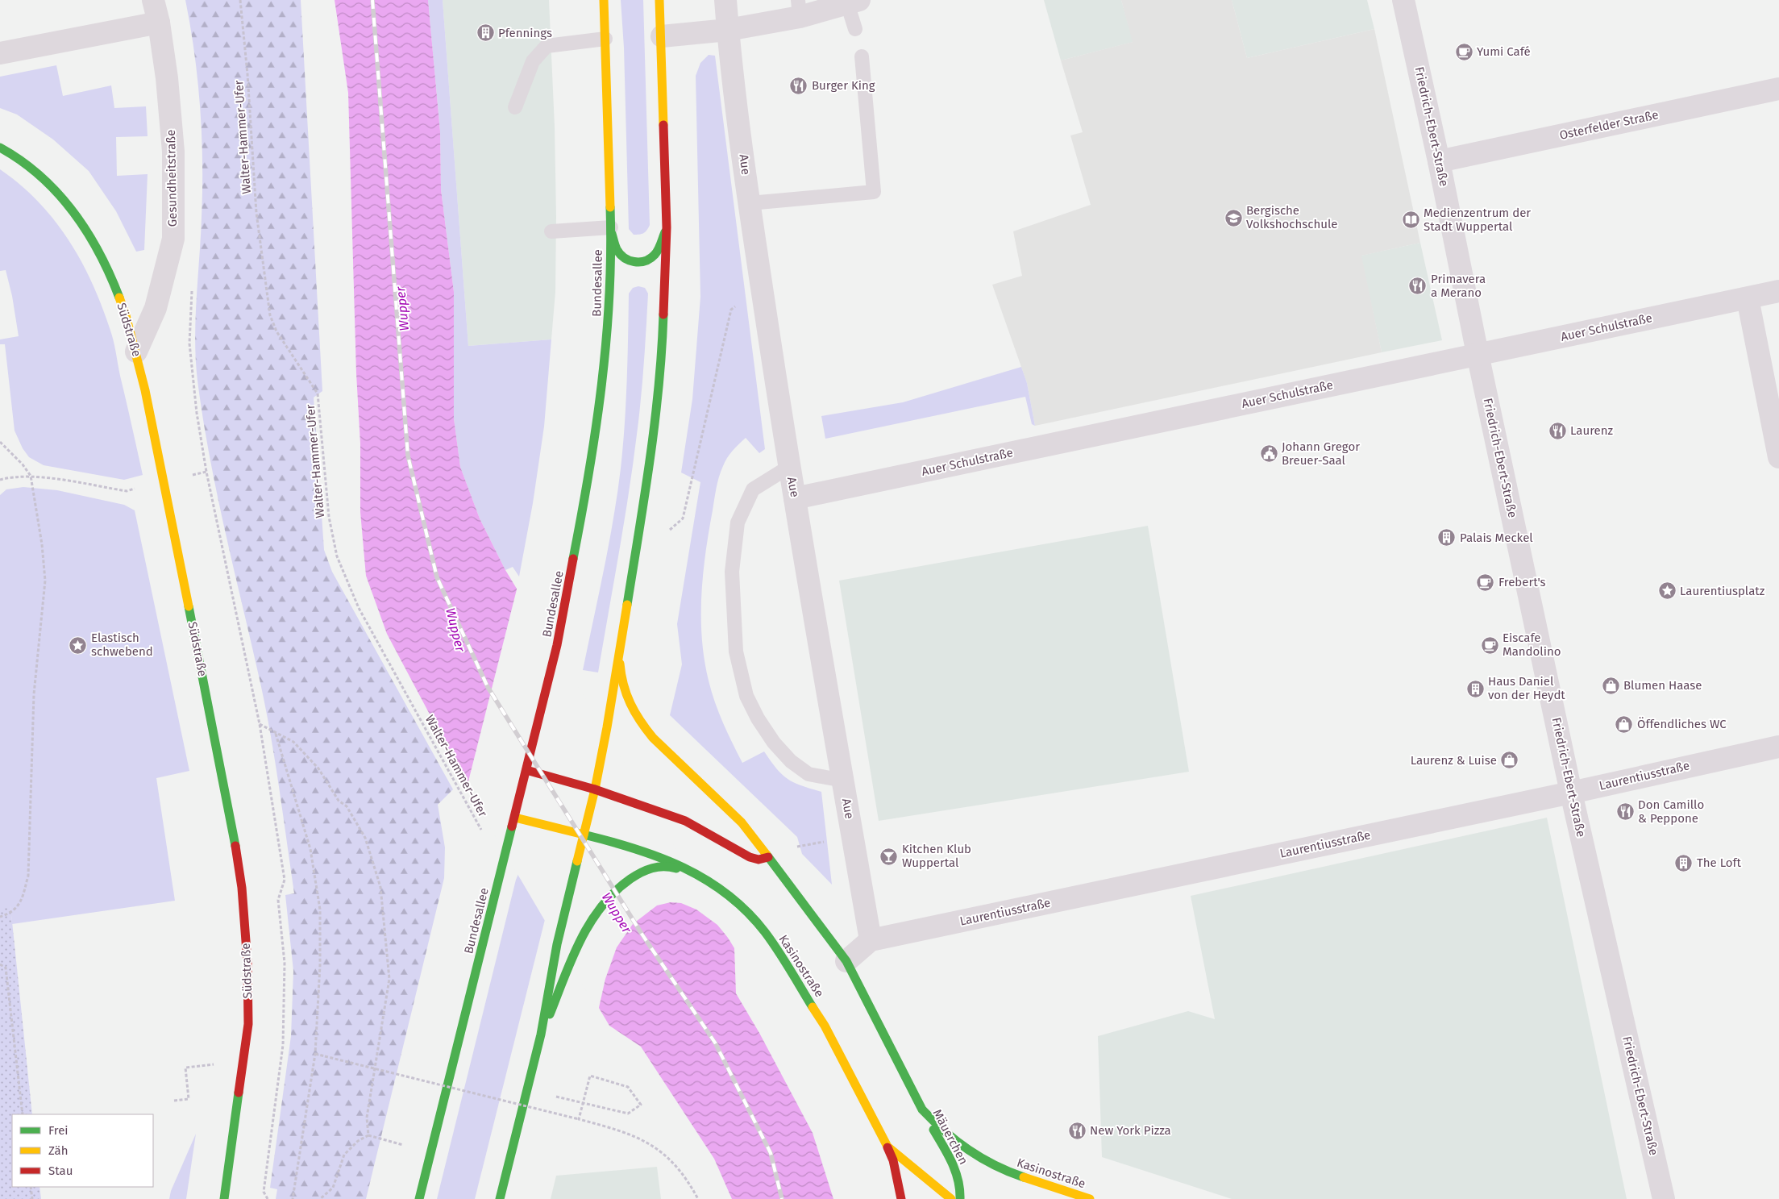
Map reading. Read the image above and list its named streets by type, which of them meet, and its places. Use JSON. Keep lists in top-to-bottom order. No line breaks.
{"streets":{"street":["Osterfelder Straße","Friedrich-Ebert-Straße","Aue","Gesundheitstraße","Bundesallee","Auer Schulstraße","Südstraße","Laurentiusstraße","Kasinostraße","Mäuerchen"],"path":["Walter-Hammer-Ufer"]},"crossings":[["Osterfelder Straße","Friedrich-Ebert-Straße"],["Friedrich-Ebert-Straße","Auer Schulstraße"],["Friedrich-Ebert-Straße","Laurentiusstraße"],["Walter-Hammer-Ufer","Bundesallee"],["Aue","Auer Schulstraße"],["Aue","Laurentiusstraße"],["Gesundheitstraße","Südstraße"],["Bundesallee","Kasinostraße"],["Kasinostraße","Mäuerchen"]],"water":["Wupper"],"places":{"building":["Pfennings","Palais Meckel","Haus Daniel von der Heydt","The Loft"],"cafe":["Yumi Café","Frebert's","Eiscafe Mandolino"],"restaurant":["Burger King","Primavera a Merano","Laurenz","Don Camillo & Peppone","New York Pizza"],"school or university":["Bergische Volkshochschule"],"library":["Medienzentrum der Stadt Wuppertal"],"public building":["Johann Gregor Breuer-Saal"],"place":["Laurentiusplatz","Elastisch schwebend"],"shop":["Blumen Haase","Öffendliches WC","Laurenz & Luise"],"bar":["Kitchen Klub Wuppertal"]},"legend":["Frei","Zäh","Stau"]}
